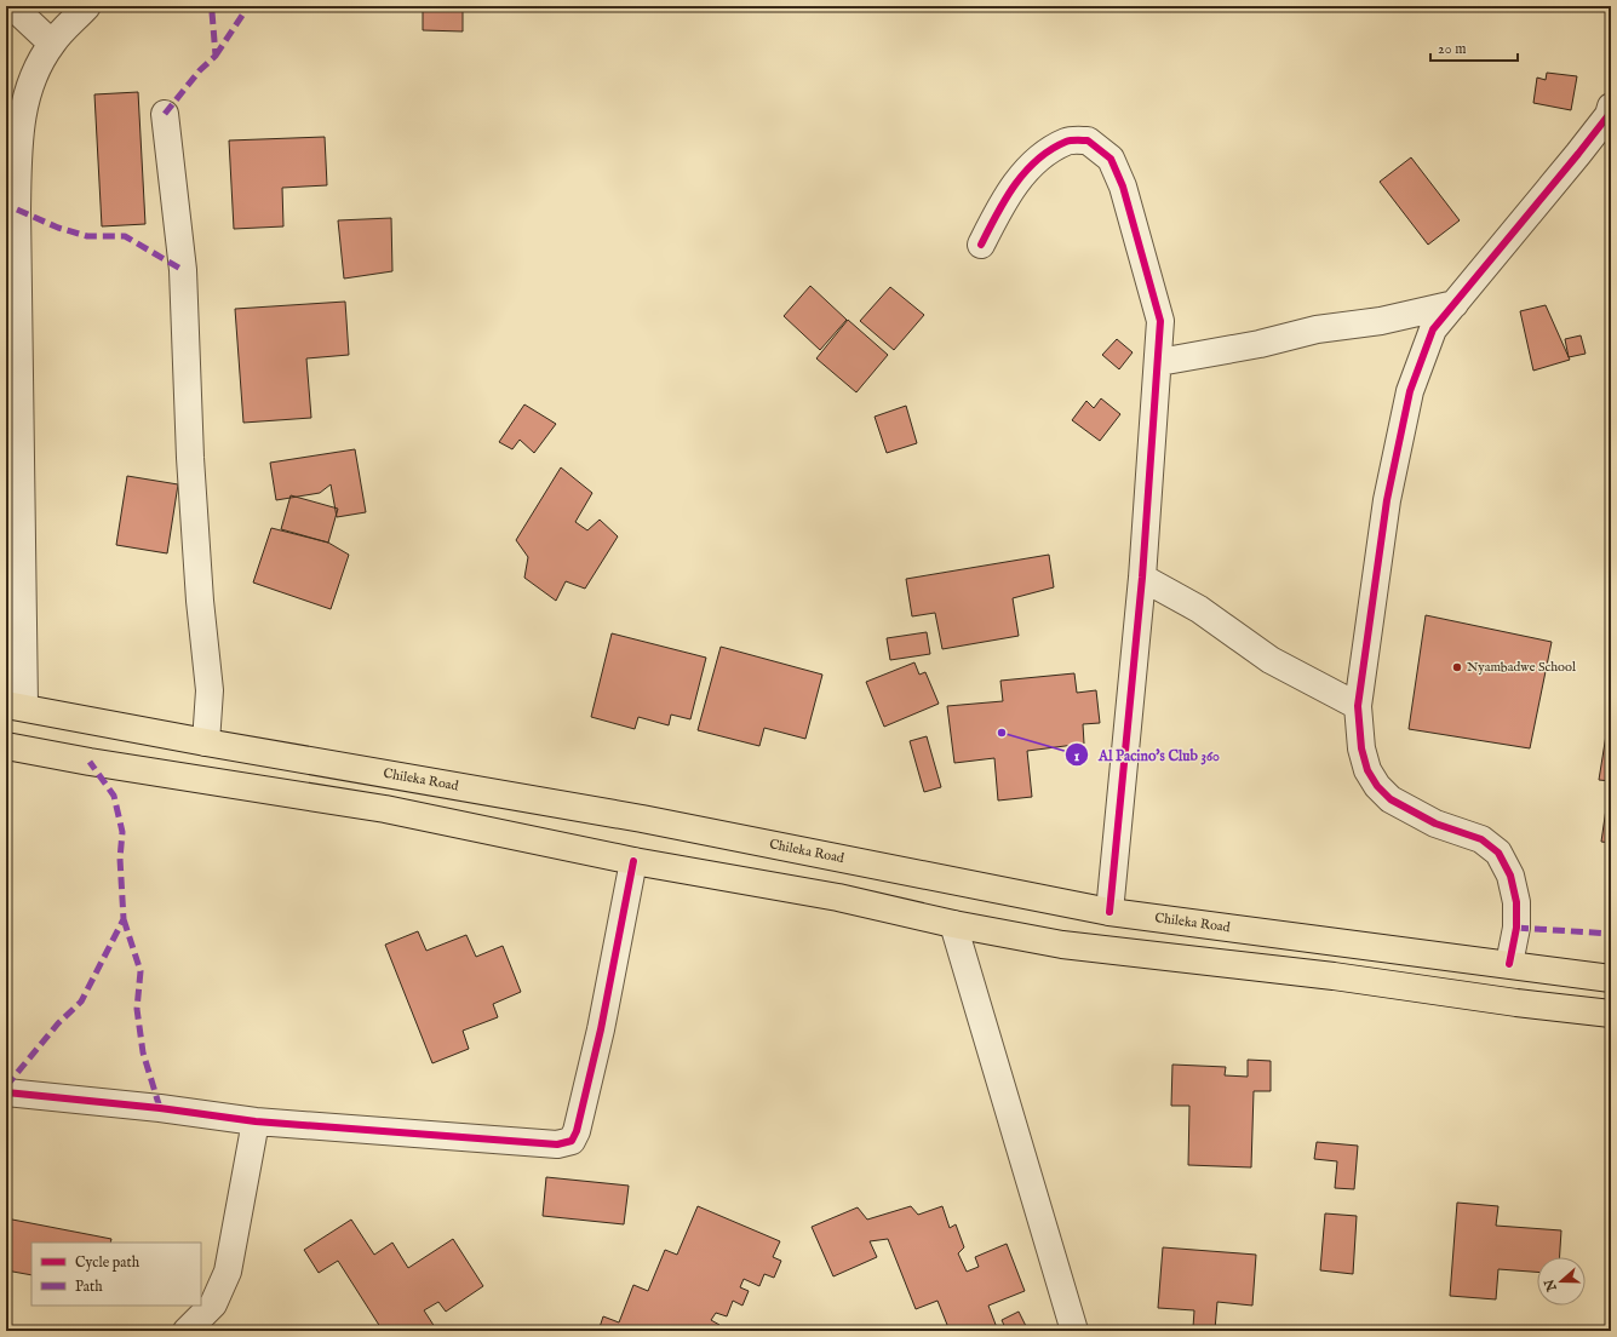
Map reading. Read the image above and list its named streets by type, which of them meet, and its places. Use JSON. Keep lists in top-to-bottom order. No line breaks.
{"streets":{"highway":["Chileka Road"]},"places":["Nyambadwe School","Al Pacino's Club 360"],"legend":["Cycle path","Path"],"scale_bar":"20 m","north":"left"}
